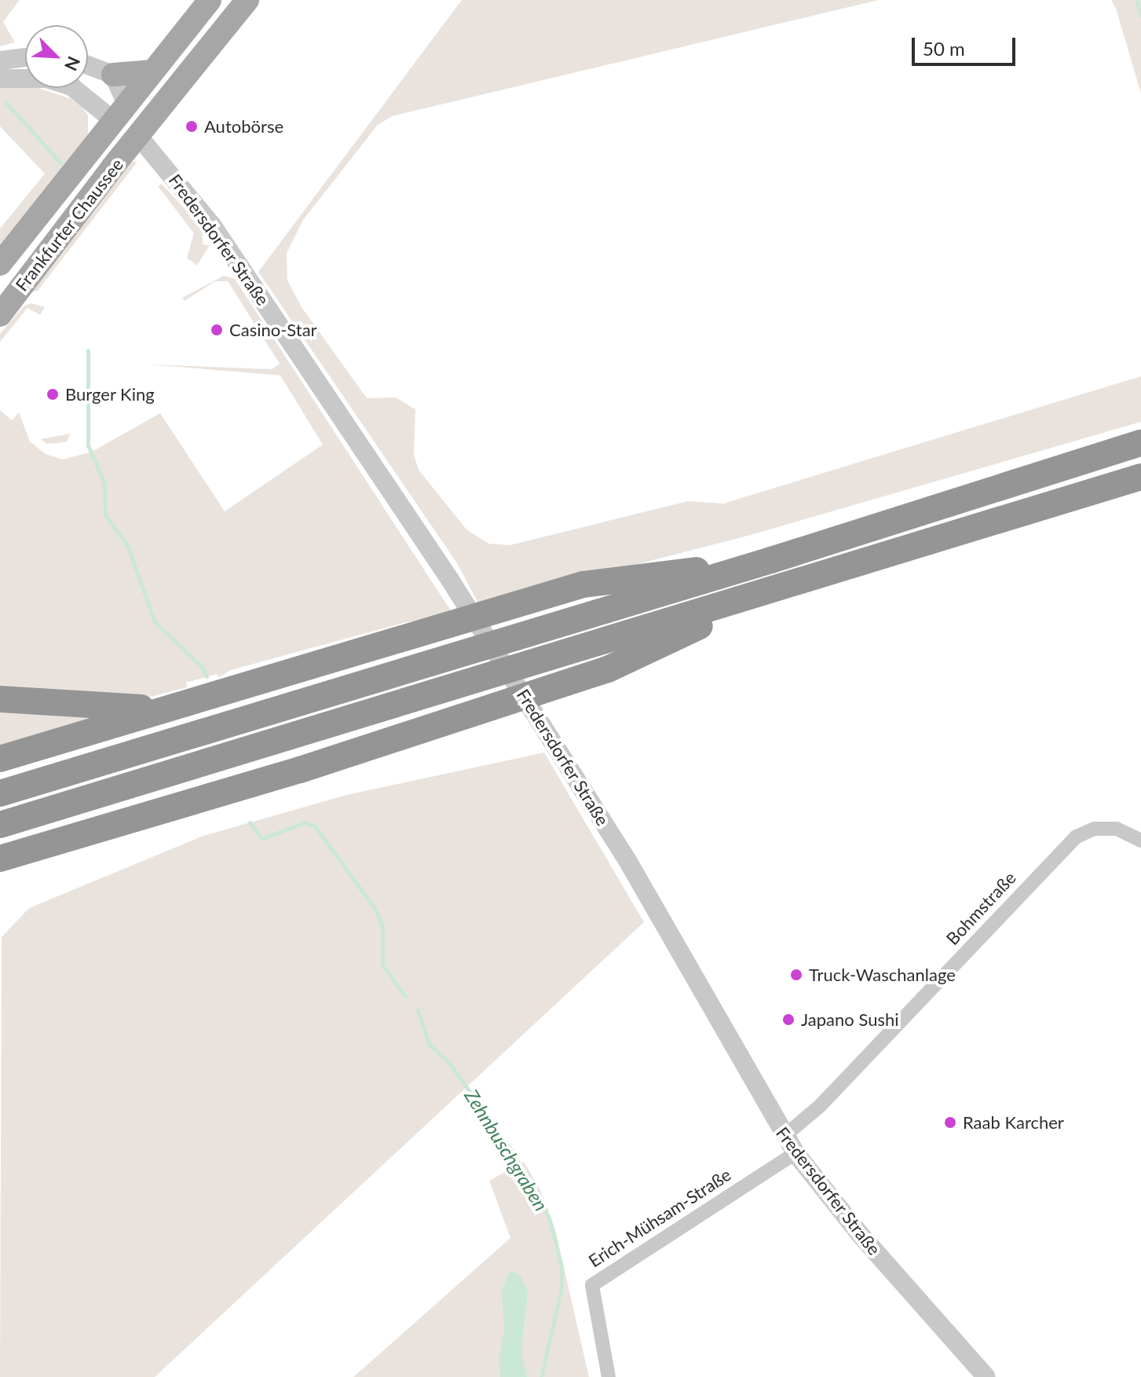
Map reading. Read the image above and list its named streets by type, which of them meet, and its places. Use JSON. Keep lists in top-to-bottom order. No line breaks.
{"streets":{"main road":["Frankfurter Chaussee"],"street":["Fredersdorfer Straße","Bohmstraße","Erich-Mühsam-Straße"]},"crossings":[["Frankfurter Chaussee","Fredersdorfer Straße"],["Fredersdorfer Straße","Bohmstraße"],["Fredersdorfer Straße","Erich-Mühsam-Straße"]],"water":["Zehnbuschgraben"],"places":["Autobörse","Casino-Star","Burger King","Truck-Waschanlage","Japano Sushi","Raab Karcher"],"scale_bar":"50 m","north":"bottom right"}
